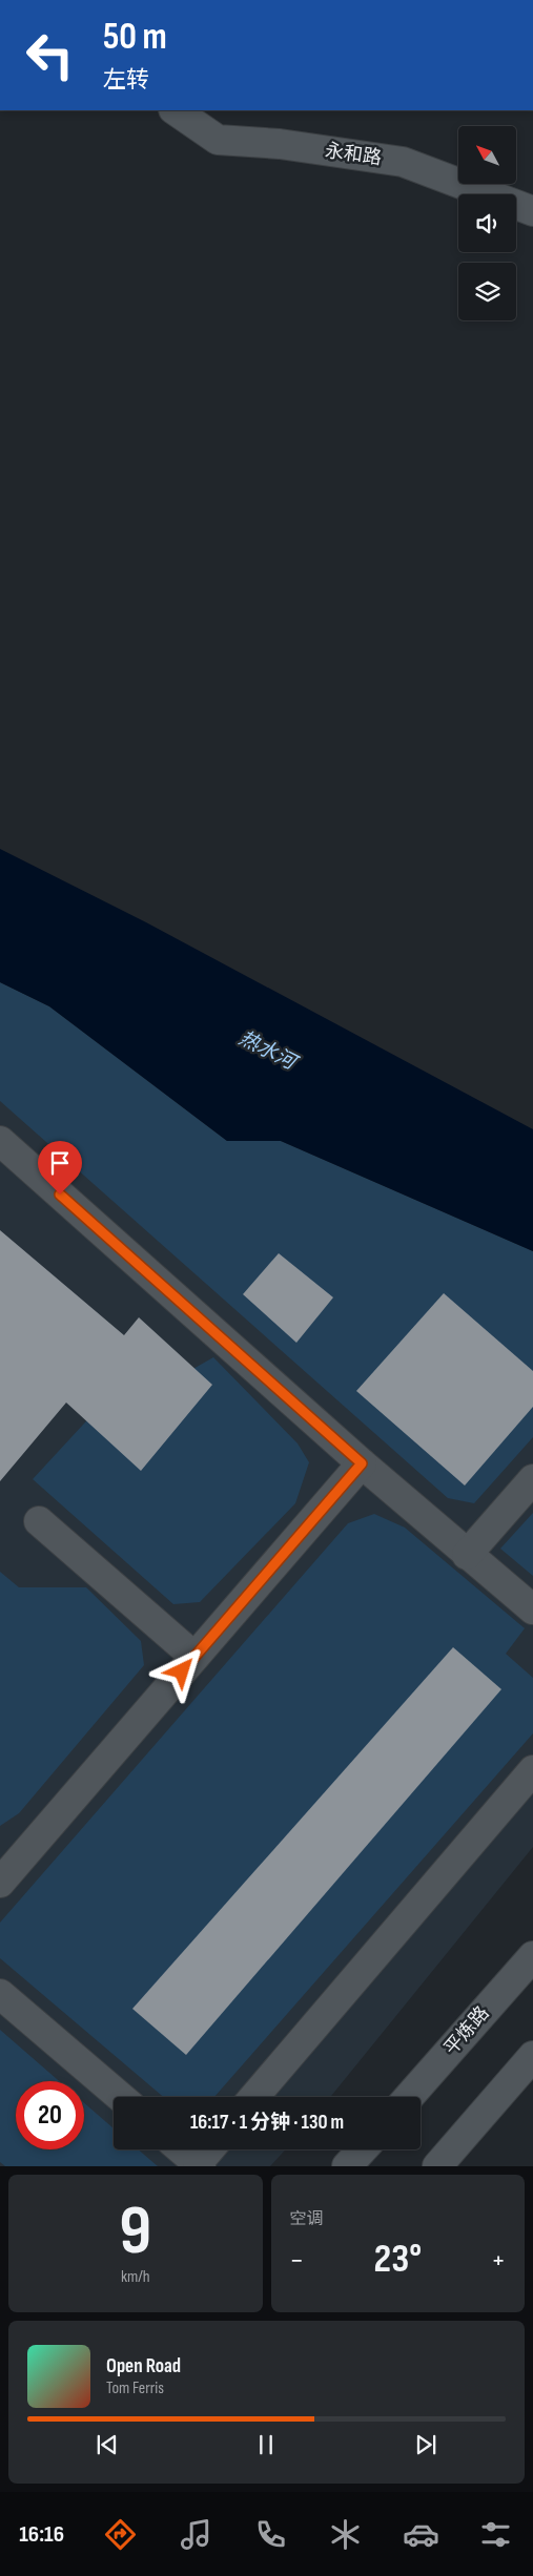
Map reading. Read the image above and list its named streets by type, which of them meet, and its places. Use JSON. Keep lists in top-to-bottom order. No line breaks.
{"streets":{"street":["永和路","平炼路"]},"water":["热水河"],"north":"top left","page":{"turn":["50 m","左转"],"limit":"20","trip":"16:17 · 1 分钟 · 130 m","tile":[["9","km/h"],"空调"],"heat":["−","23°","+"],"song":["Open Road","Tom Ferris"],"tabs":"16:16"}}
